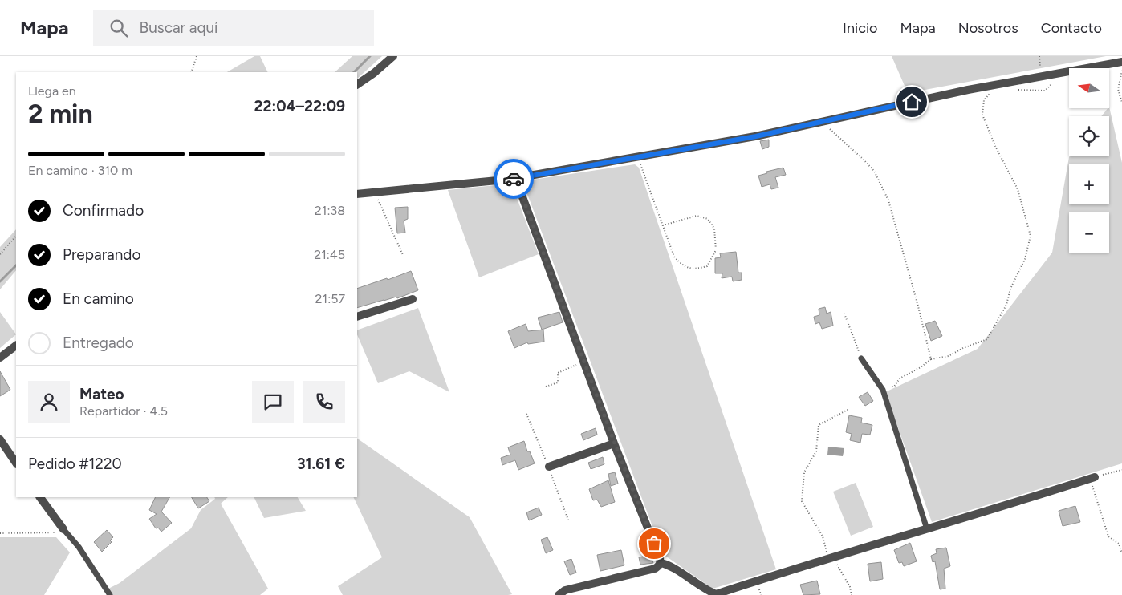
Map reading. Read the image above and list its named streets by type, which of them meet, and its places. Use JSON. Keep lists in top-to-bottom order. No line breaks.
{"north":"left","page":{"header":"Mapa","search":"Buscar aquí","nav":["Inicio","Mapa","Nosotros","Contacto"],"map_buttons":["+","−"],"heading":["2 min","Llega en","22:04–22:09"],"panel":["Mateo","Repartidor · 4.5","Pedido #1220","31.61 €"],"bar":"En camino · 310 m","list":[["Confirmado","21:38"],["Preparando","21:45"],["En camino","21:57"],"Entregado"]}}
